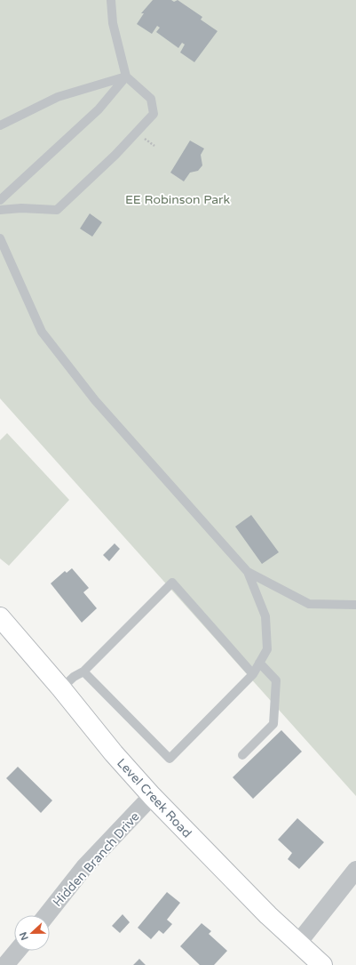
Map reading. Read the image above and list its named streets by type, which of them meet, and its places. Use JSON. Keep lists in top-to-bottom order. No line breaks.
{"streets":{"street":["Level Creek Road","Hidden Branch Drive"]},"crossings":[["Level Creek Road","Hidden Branch Drive"]],"parks":["EE Robinson Park"],"north":"left"}
